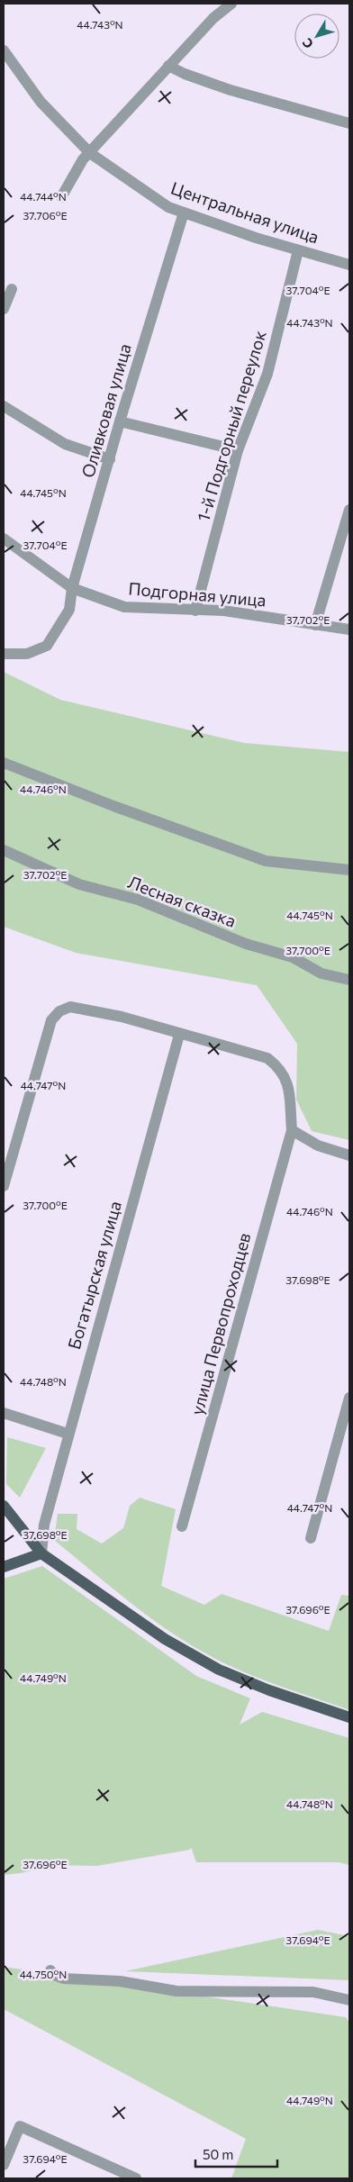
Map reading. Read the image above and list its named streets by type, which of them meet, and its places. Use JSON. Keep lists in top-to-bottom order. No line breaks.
{"streets":{"street":["Центральная улица","Оливковая улица","1-й Подгорный переулок","Подгорная улица","Лесная сказка","Богатырская улица","улица Первопроходцев"]},"crossings":[["Центральная улица","Оливковая улица"],["Центральная улица","1-й Подгорный переулок"],["Оливковая улица","Подгорная улица"],["1-й Подгорный переулок","Подгорная улица"],["Богатырская улица","улица Первопроходцев"]],"scale_bar":"50 m","north":"bottom left","coordinates":["44.743°N","44.744°N","37.706°E","37.704°E","44.745°N","37.702°E","44.746°N","37.700°E","44.747°N","37.698°E","44.748°N","37.696°E","44.749°N","37.694°E","44.750°N"]}
